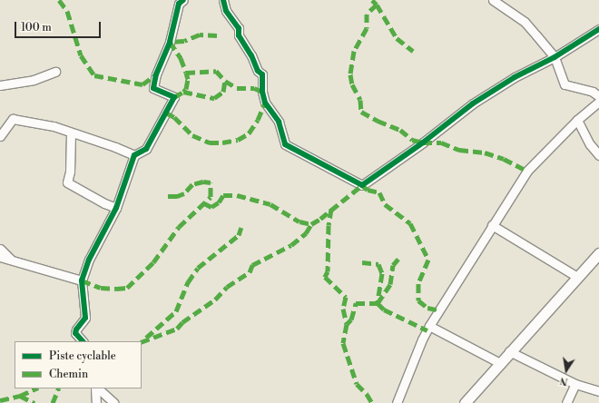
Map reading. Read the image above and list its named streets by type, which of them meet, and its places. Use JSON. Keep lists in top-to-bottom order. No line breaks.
{"legend":["Piste cyclable","Chemin"],"scale_bar":"100 m","north":"bottom"}
